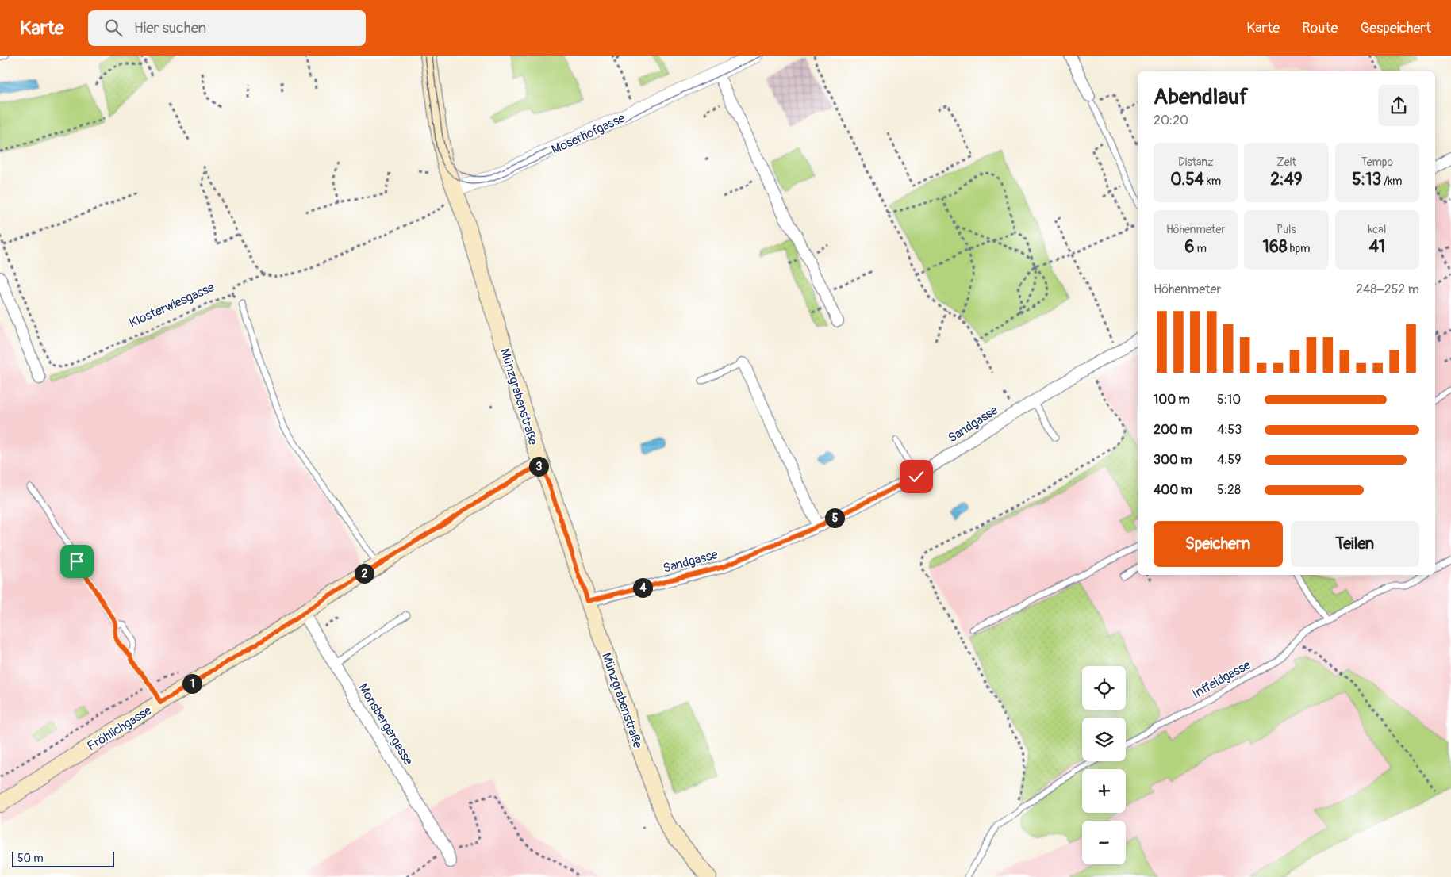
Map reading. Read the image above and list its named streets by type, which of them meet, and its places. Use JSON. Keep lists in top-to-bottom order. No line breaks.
{"streets":{"main road":["Münzgrabenstraße","Fröhlichgasse"],"street":["Moserhofgasse","Sandgasse","Monsbergergasse"],"lane":["Inffeldgasse"],"path":["Klosterwiesgasse"]},"crossings":[["Moserhofgasse","Münzgrabenstraße"],["Münzgrabenstraße","Sandgasse"],["Münzgrabenstraße","Fröhlichgasse"],["Monsbergergasse","Fröhlichgasse"]],"scale_bar":"50 m","page":{"header":"Karte","search":"Hier suchen","nav":["Karte","Route","Gespeichert"],"heading":["Abendlauf","20:20"],"stats":[["Distanz","0.54 km"],["Zeit","2:49"],["Tempo","5:13 /km"],["Höhenmeter","6 m"],["Puls","168 bpm"],["kcal","41"]],"chart":["Höhenmeter","248–252 m"],"list":[{"name":"100 m","note":"5:10"},{"name":"200 m","note":"4:53"},{"name":"300 m","note":"4:59"},{"name":"400 m","note":"5:28"}],"pins":["3","5","2","4","1"],"buttons":["Speichern","Teilen"],"map_buttons":["+","−"],"scale":"50 m"}}
